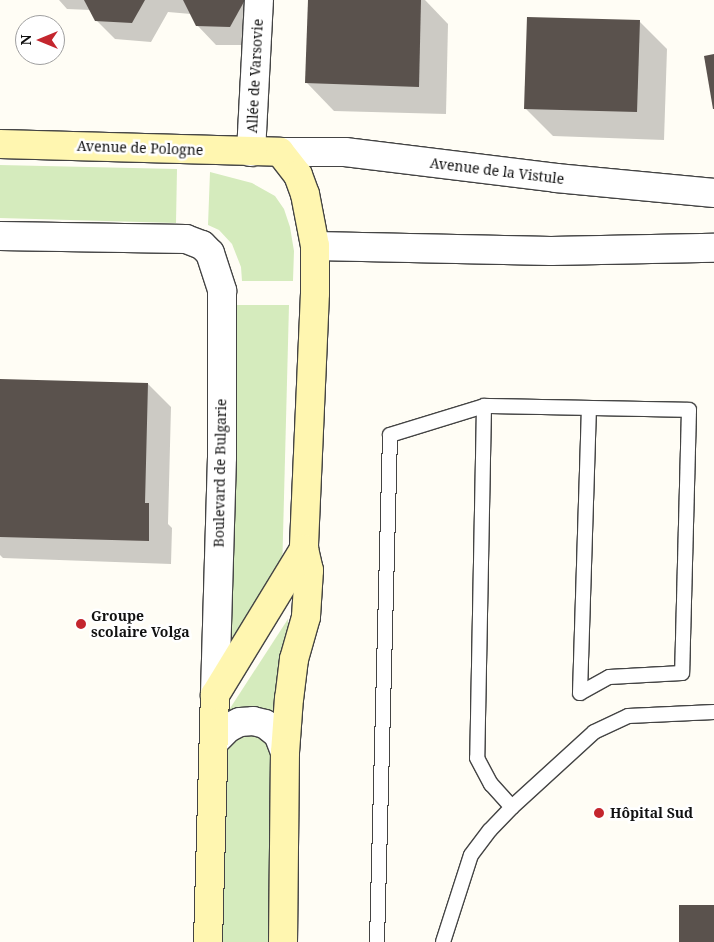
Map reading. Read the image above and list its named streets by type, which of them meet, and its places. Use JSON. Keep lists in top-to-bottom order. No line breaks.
{"streets":{"street":["Allée de Varsovie","Avenue de Pologne","Avenue de la Vistule","Boulevard de Bulgarie"]},"crossings":[["Allée de Varsovie","Avenue de Pologne"],["Avenue de Pologne","Avenue de la Vistule"]],"places":["Groupe scolaire Volga","Hôpital Sud"],"north":"left"}
